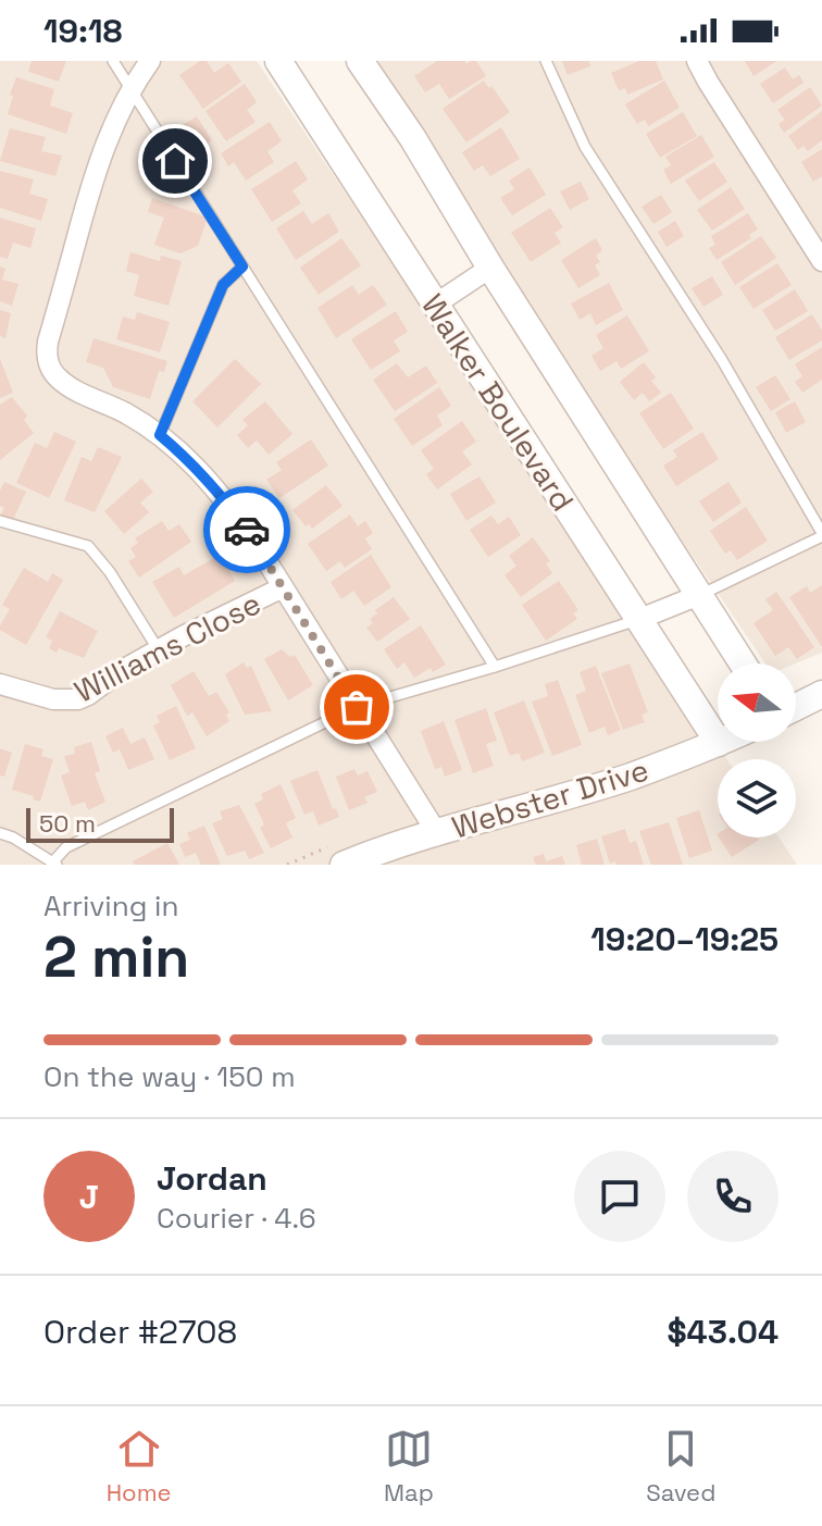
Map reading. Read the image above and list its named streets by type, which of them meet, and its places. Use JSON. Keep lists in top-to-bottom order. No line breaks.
{"streets":{"street":["Walker Boulevard","Williams Close","Webster Drive"]},"crossings":[["Walker Boulevard","Webster Drive"]],"scale_bar":"50 m","north":"left","page":{"status":"19:18","scale":"50 m","heading":["2 min","Arriving in","19:20–19:25"],"panel":["Jordan","Courier · 4.6","Order #2708","$43.04"],"bar":"On the way · 150 m","round":"J","tabs":["Home","Map","Saved"]}}
